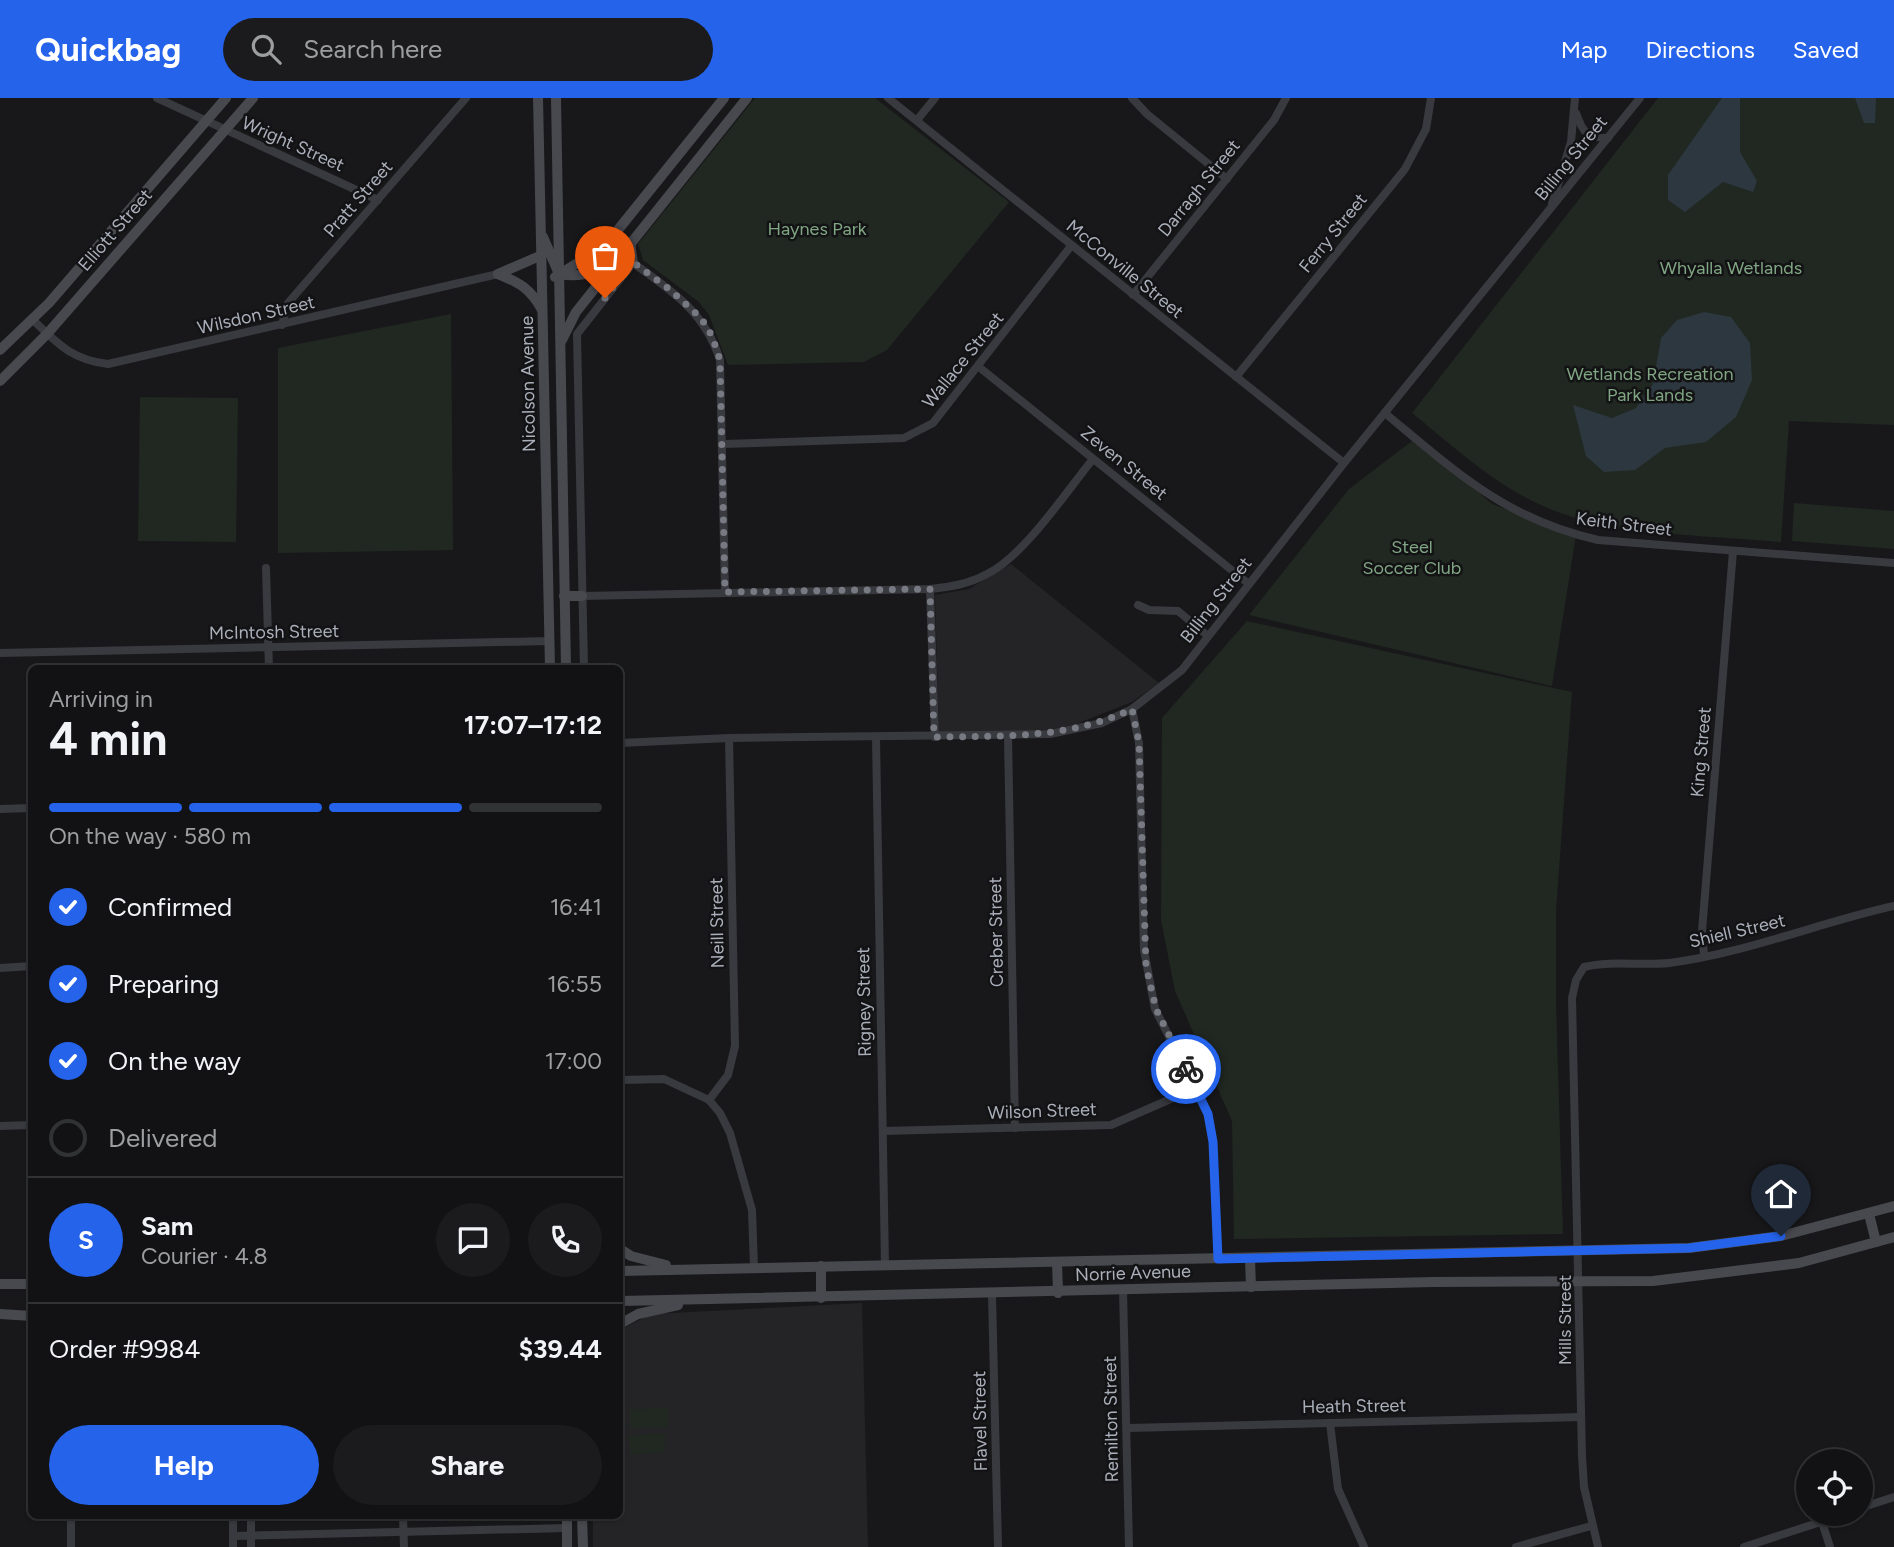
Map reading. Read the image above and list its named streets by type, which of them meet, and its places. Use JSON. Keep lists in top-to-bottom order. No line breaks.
{"streets":{"main road":["Elliott Street","Nicolson Avenue","Norrie Avenue"],"street":["Wright Street","Billing Street","Darragh Street","Pratt Street","Ferry Street","McConville Street","Wilsdon Street","Wallace Street","Zeven Street","Keith Street","McIntosh Street","King Street","Neill Street","Shiell Street","Creber Street","Rigney Street","Wilson Street","Mills Street","Heath Street","Remilton Street","Flavel Street"]},"crossings":[["Wright Street","Pratt Street"],["Wright Street","Elliott Street"],["Billing Street","McConville Street"],["Billing Street","Zeven Street"],["Billing Street","Keith Street"],["Billing Street","Neill Street"],["Billing Street","Creber Street"],["Billing Street","Rigney Street"],["Darragh Street","McConville Street"],["Pratt Street","Wilsdon Street"],["Elliott Street","Wilsdon Street"],["Ferry Street","McConville Street"],["McConville Street","Wallace Street"],["Wallace Street","Zeven Street"],["Nicolson Avenue","McIntosh Street"],["Keith Street","King Street"],["King Street","Shiell Street"],["Shiell Street","Mills Street"],["Creber Street","Wilson Street"],["Rigney Street","Wilson Street"],["Rigney Street","Norrie Avenue"],["Norrie Avenue","Mills Street"],["Norrie Avenue","Remilton Street"],["Norrie Avenue","Flavel Street"],["Mills Street","Heath Street"],["Heath Street","Remilton Street"]],"parks":["Haynes Park","Whyalla Wetlands","Wetlands Recreation Park Lands","Steel Soccer Club"],"page":{"header":"Quickbag","search":"Search here","nav":["Map","Directions","Saved"],"heading":["4 min","Arriving in","17:07–17:12"],"panel":["Sam","Courier · 4.8","Order #9984","$39.44"],"bar":"On the way · 580 m","list":[["Confirmed","16:41"],["Preparing","16:55"],["On the way","17:00"],"Delivered"],"round":"S","buttons":["Help","Share"]}}
